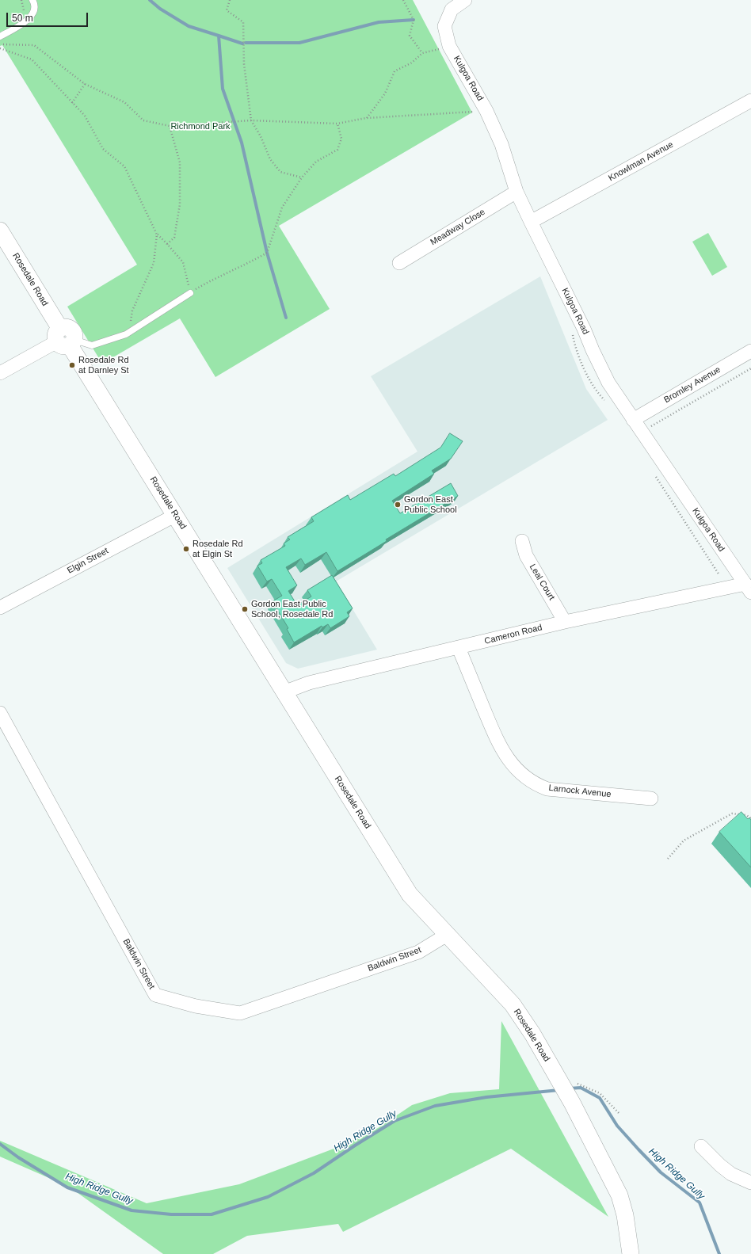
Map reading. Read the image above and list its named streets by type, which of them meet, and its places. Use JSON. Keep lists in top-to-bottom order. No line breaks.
{"streets":{"street":["Kulgoa Road","Knowlman Avenue","Meadway Close","Rosedale Road","Bromley Avenue","Elgin Street","Leal Court","Cameron Road","Larnock Avenue","Baldwin Street"]},"crossings":[["Kulgoa Road","Knowlman Avenue"],["Kulgoa Road","Meadway Close"],["Kulgoa Road","Bromley Avenue"],["Kulgoa Road","Cameron Road"],["Rosedale Road","Elgin Street"],["Rosedale Road","Cameron Road"],["Rosedale Road","Baldwin Street"],["Leal Court","Cameron Road"],["Cameron Road","Larnock Avenue"]],"water":["High Ridge Gully"],"parks":["Richmond Park"],"places":["Rosedale Rd at Darnley St","Gordon East Public School","Rosedale Rd at Elgin St","Gordon East Public School, Rosedale Rd"],"scale_bar":"50 m"}
